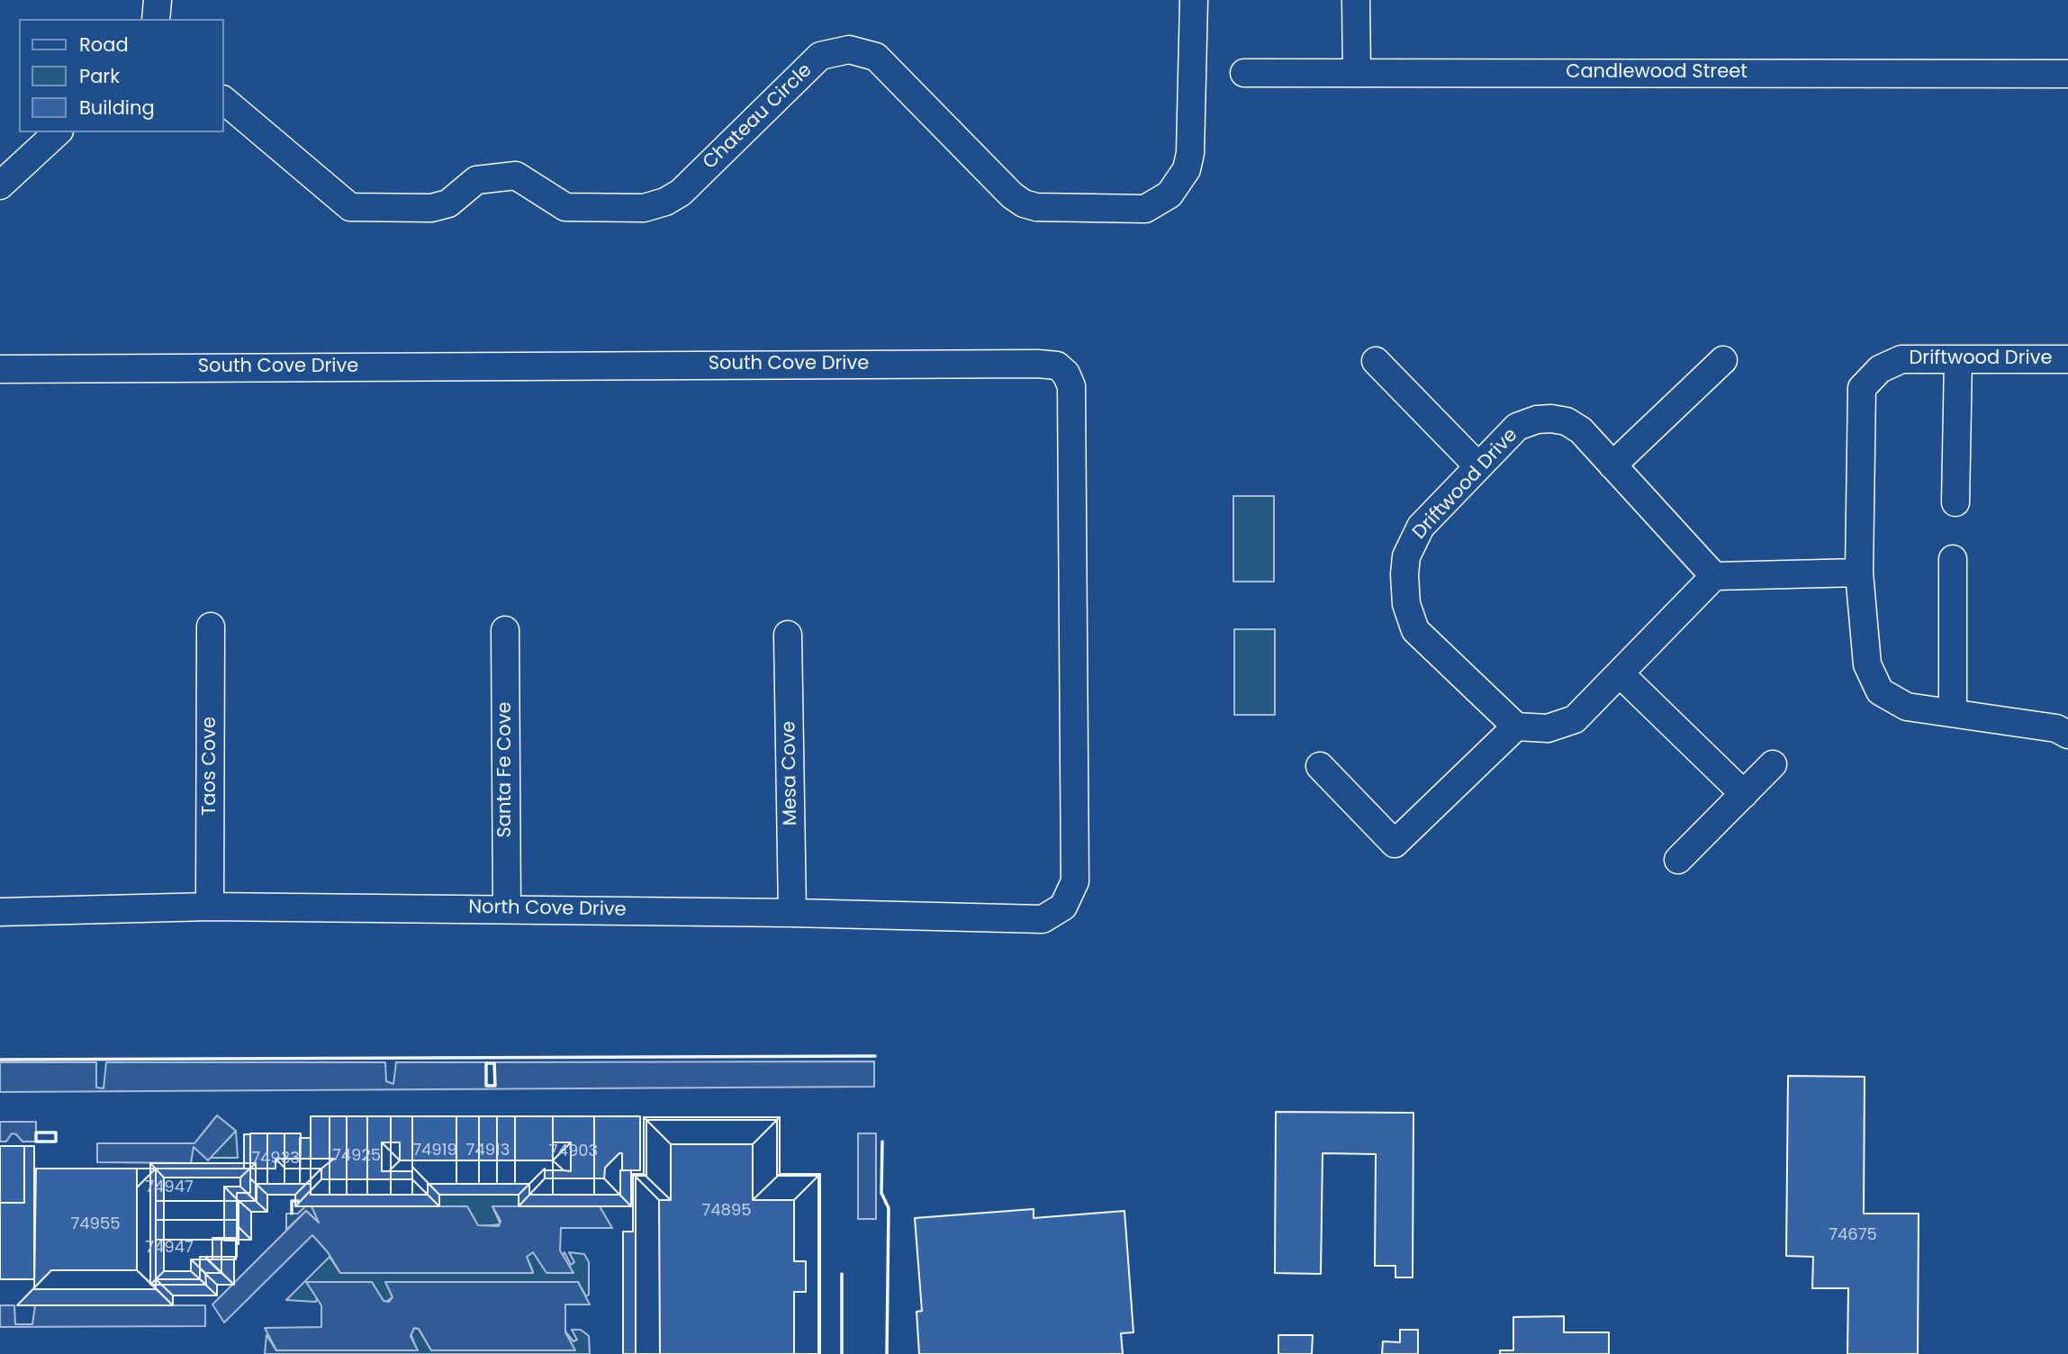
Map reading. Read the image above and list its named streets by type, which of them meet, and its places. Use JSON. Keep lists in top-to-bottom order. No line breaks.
{"streets":{"street":["Candlewood Street","Chateau Circle","Driftwood Drive","South Cove Drive","Taos Cove","Santa Fe Cove","Mesa Cove","North Cove Drive"]},"crossings":[["South Cove Drive","North Cove Drive"],["Taos Cove","North Cove Drive"],["Santa Fe Cove","North Cove Drive"],["Mesa Cove","North Cove Drive"]],"house_numbers":["74919","74913","74903","74925","74933","74947","74895","74955","74675","74947"],"legend":["Road","Park","Building"]}
